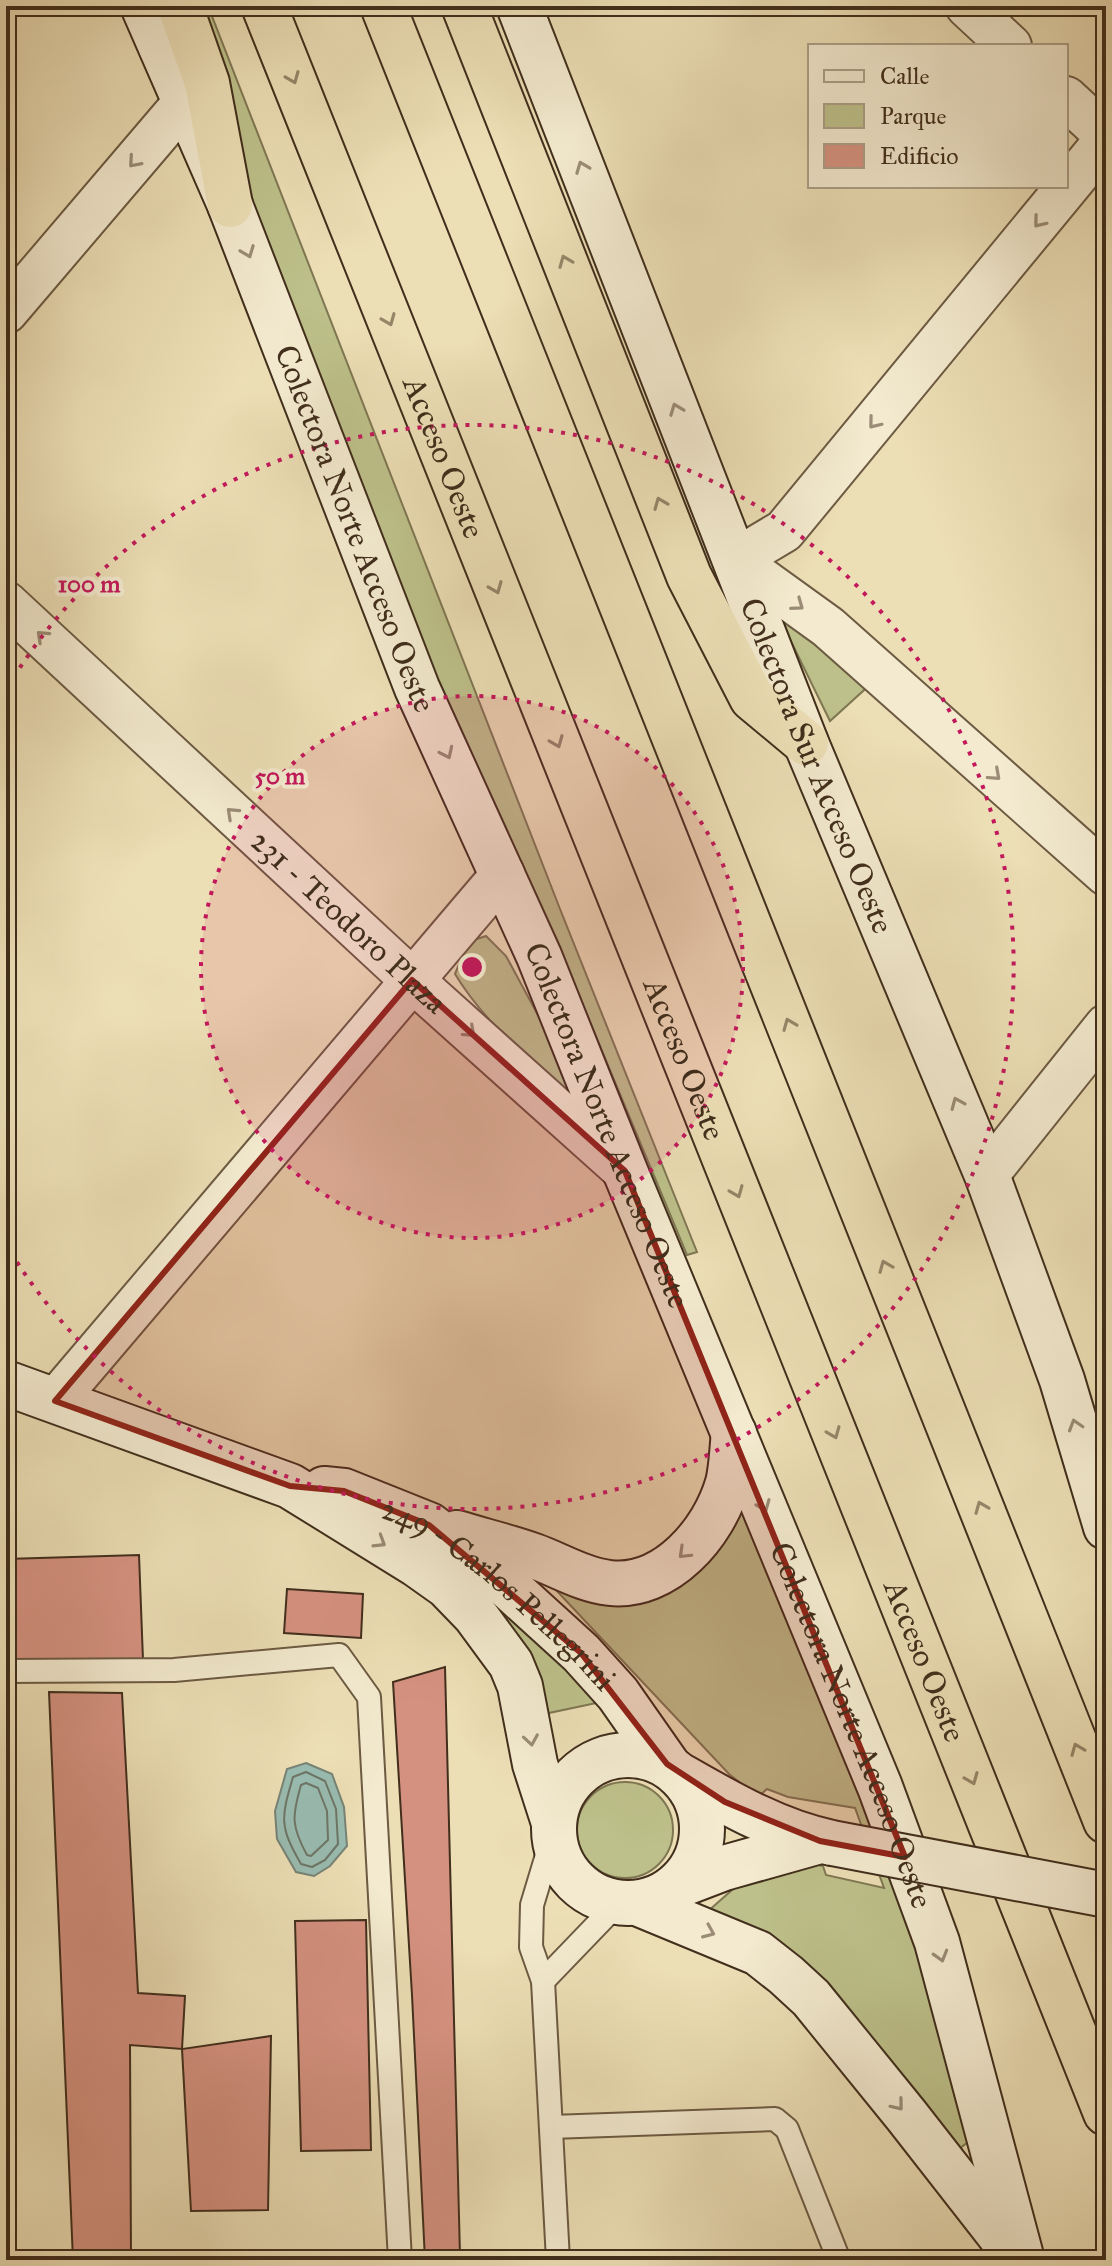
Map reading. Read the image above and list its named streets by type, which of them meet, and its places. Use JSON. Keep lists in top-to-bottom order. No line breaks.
{"streets":{"highway":["Acceso Oeste"],"street":["Colectora Norte Acceso Oeste","Colectora Sur Acceso Oeste","231 - Teodoro Plaza","249 - Carlos Pellegrini"]},"crossings":[["Colectora Norte Acceso Oeste","231 - Teodoro Plaza"]],"one_way":["Colectora Norte Acceso Oeste","Colectora Sur Acceso Oeste"],"legend":["Calle","Parque","Edificio"],"rings":["100 m","50 m"]}
